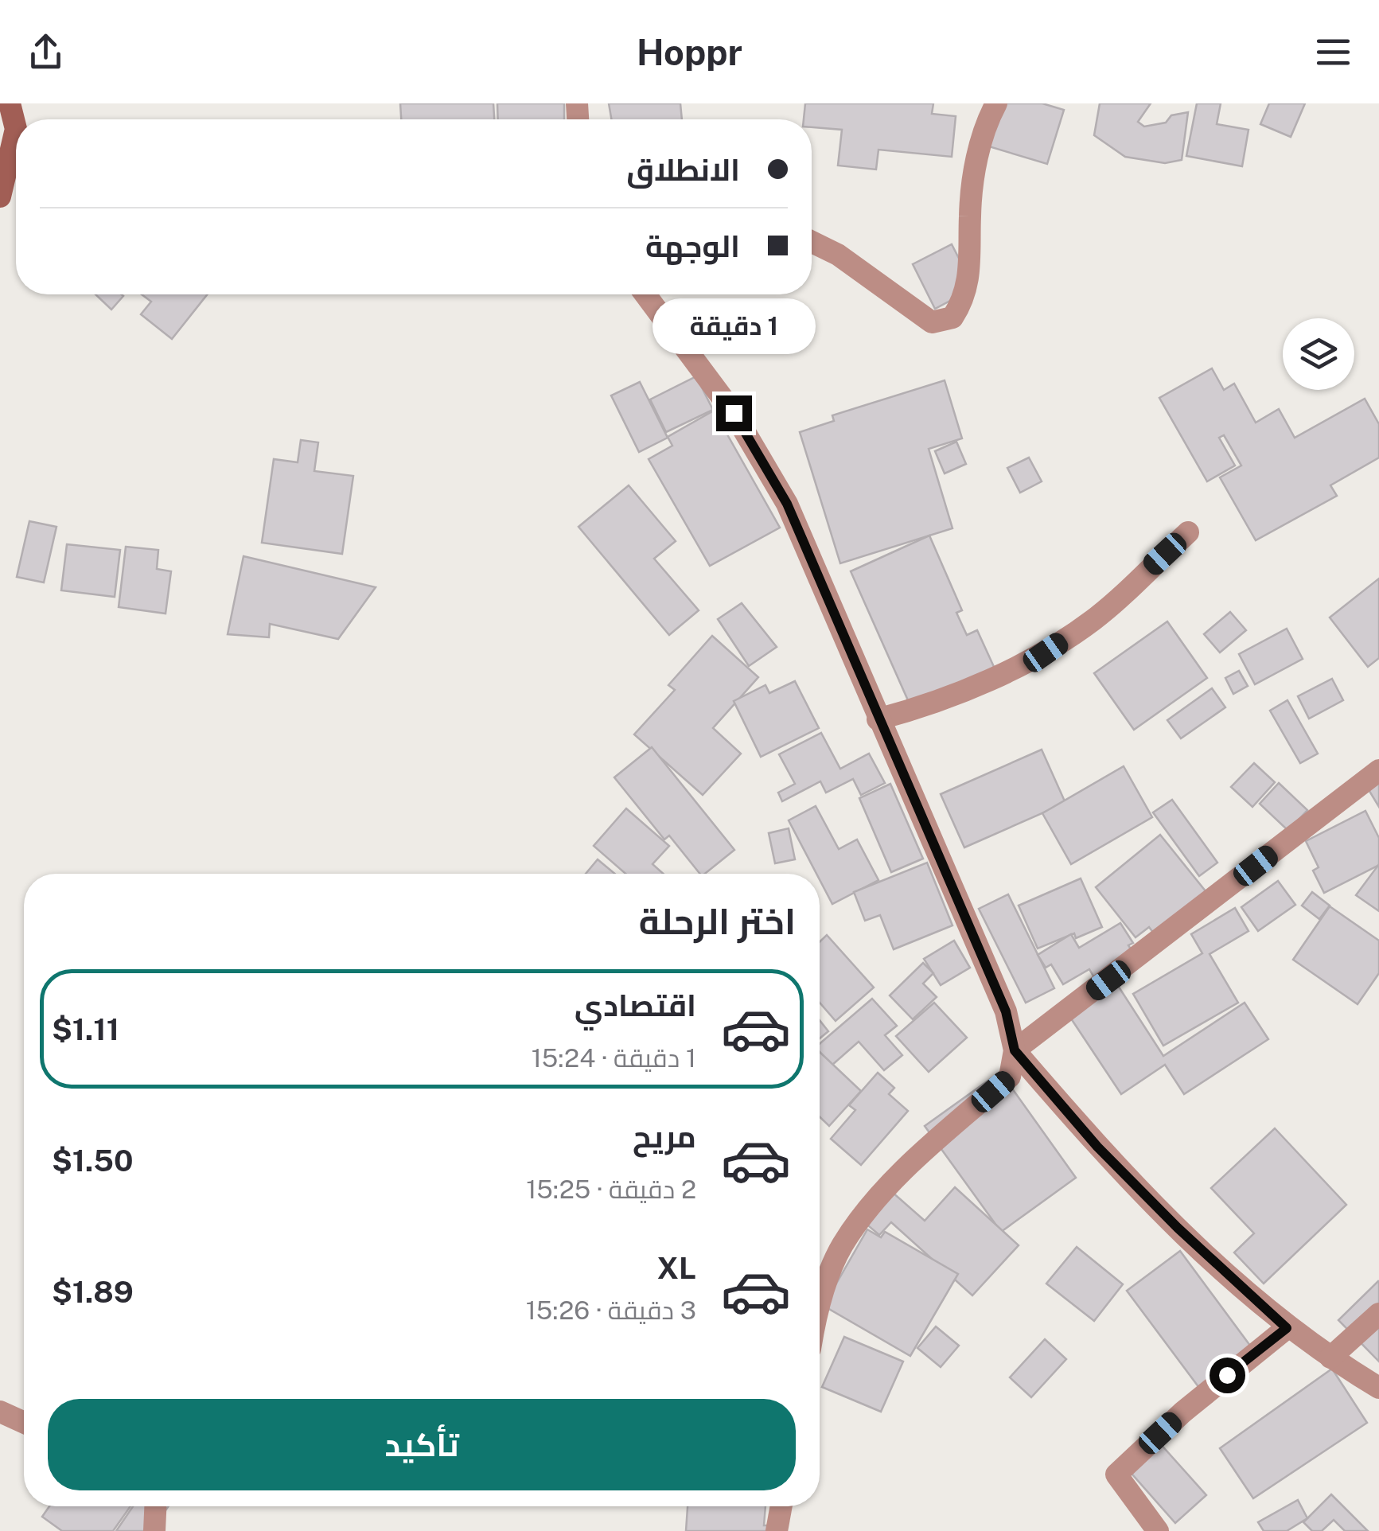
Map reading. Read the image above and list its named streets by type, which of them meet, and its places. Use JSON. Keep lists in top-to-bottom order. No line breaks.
{"page":{"header":"Hoppr","banner":["الانطلاق","الوجهة"],"bubble":"1 دقيقة","heading":"اختر الرحلة","list":[{"name":"اقتصادي","note":"1 دقيقة · 15:24","value":"$1.11"},{"name":"مريح","note":"2 دقيقة · 15:25","value":"$1.50"},{"name":"XL","note":"3 دقيقة · 15:26","value":"$1.89"}],"buttons":"تأكيد"}}
